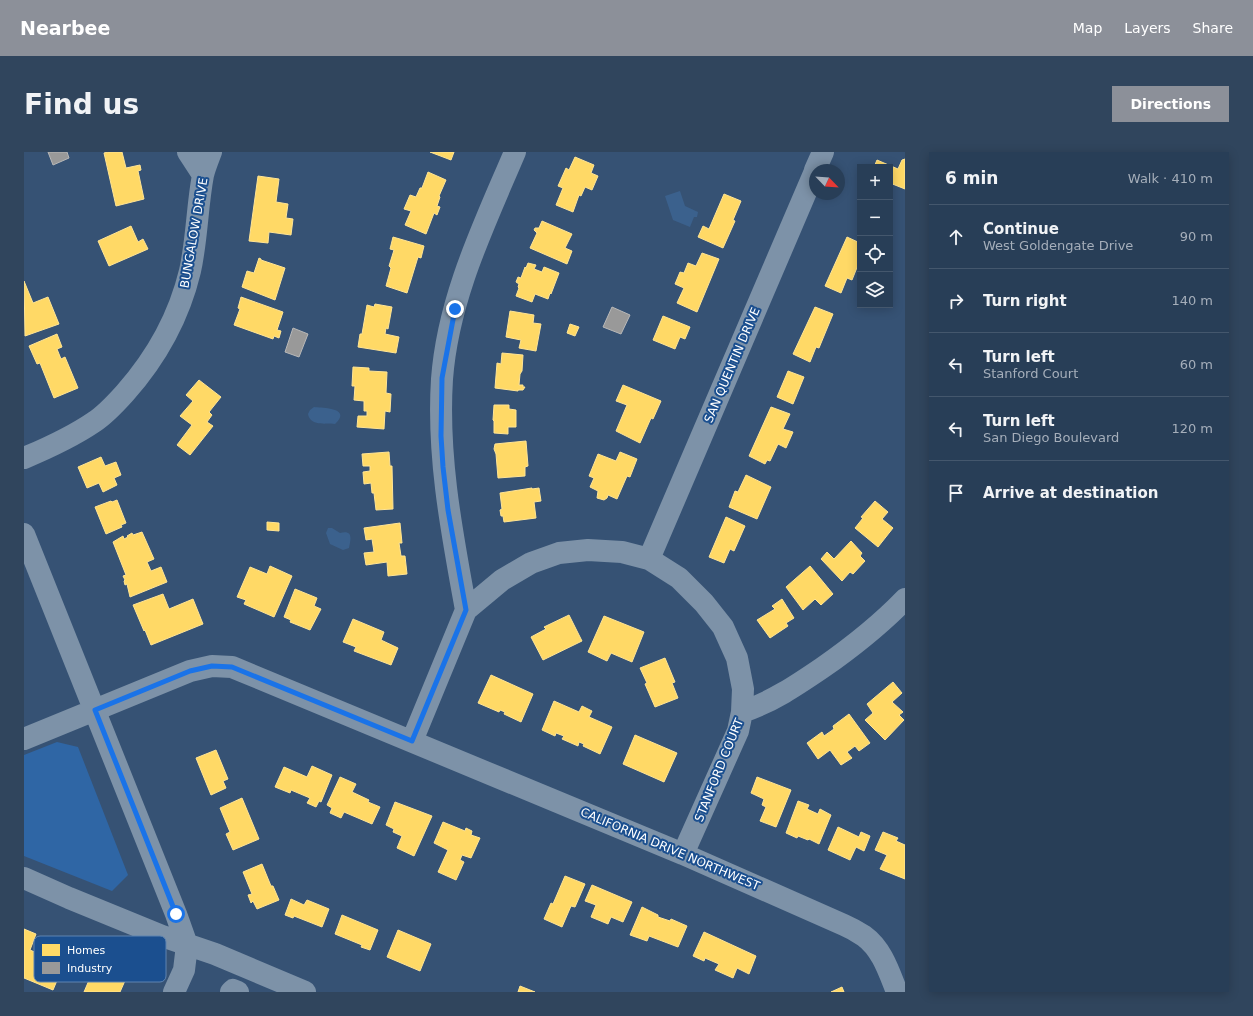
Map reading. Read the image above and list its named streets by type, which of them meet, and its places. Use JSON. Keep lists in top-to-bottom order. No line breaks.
{"streets":{"street":["BUNGALOW DRIVE","SAN QUENTIN DRIVE","STANFORD COURT","CALIFORNIA DRIVE NORTHWEST"]},"crossings":[["SAN QUENTIN DRIVE","STANFORD COURT"],["STANFORD COURT","CALIFORNIA DRIVE NORTHWEST"]],"legend":["Homes","Industry"],"north":"bottom right","page":{"header":"Nearbee","nav":["Map","Layers","Share"],"buttons":"Directions","title":"Find us","heading":["6 min","Walk · 410 m"],"map_buttons":["+","−"],"list":[["Continue","West Goldengate Drive","90 m"],["Turn right","140 m"],["Turn left","Stanford Court","60 m"],["Turn left","San Diego Boulevard","120 m"],"Arrive at destination"]}}
